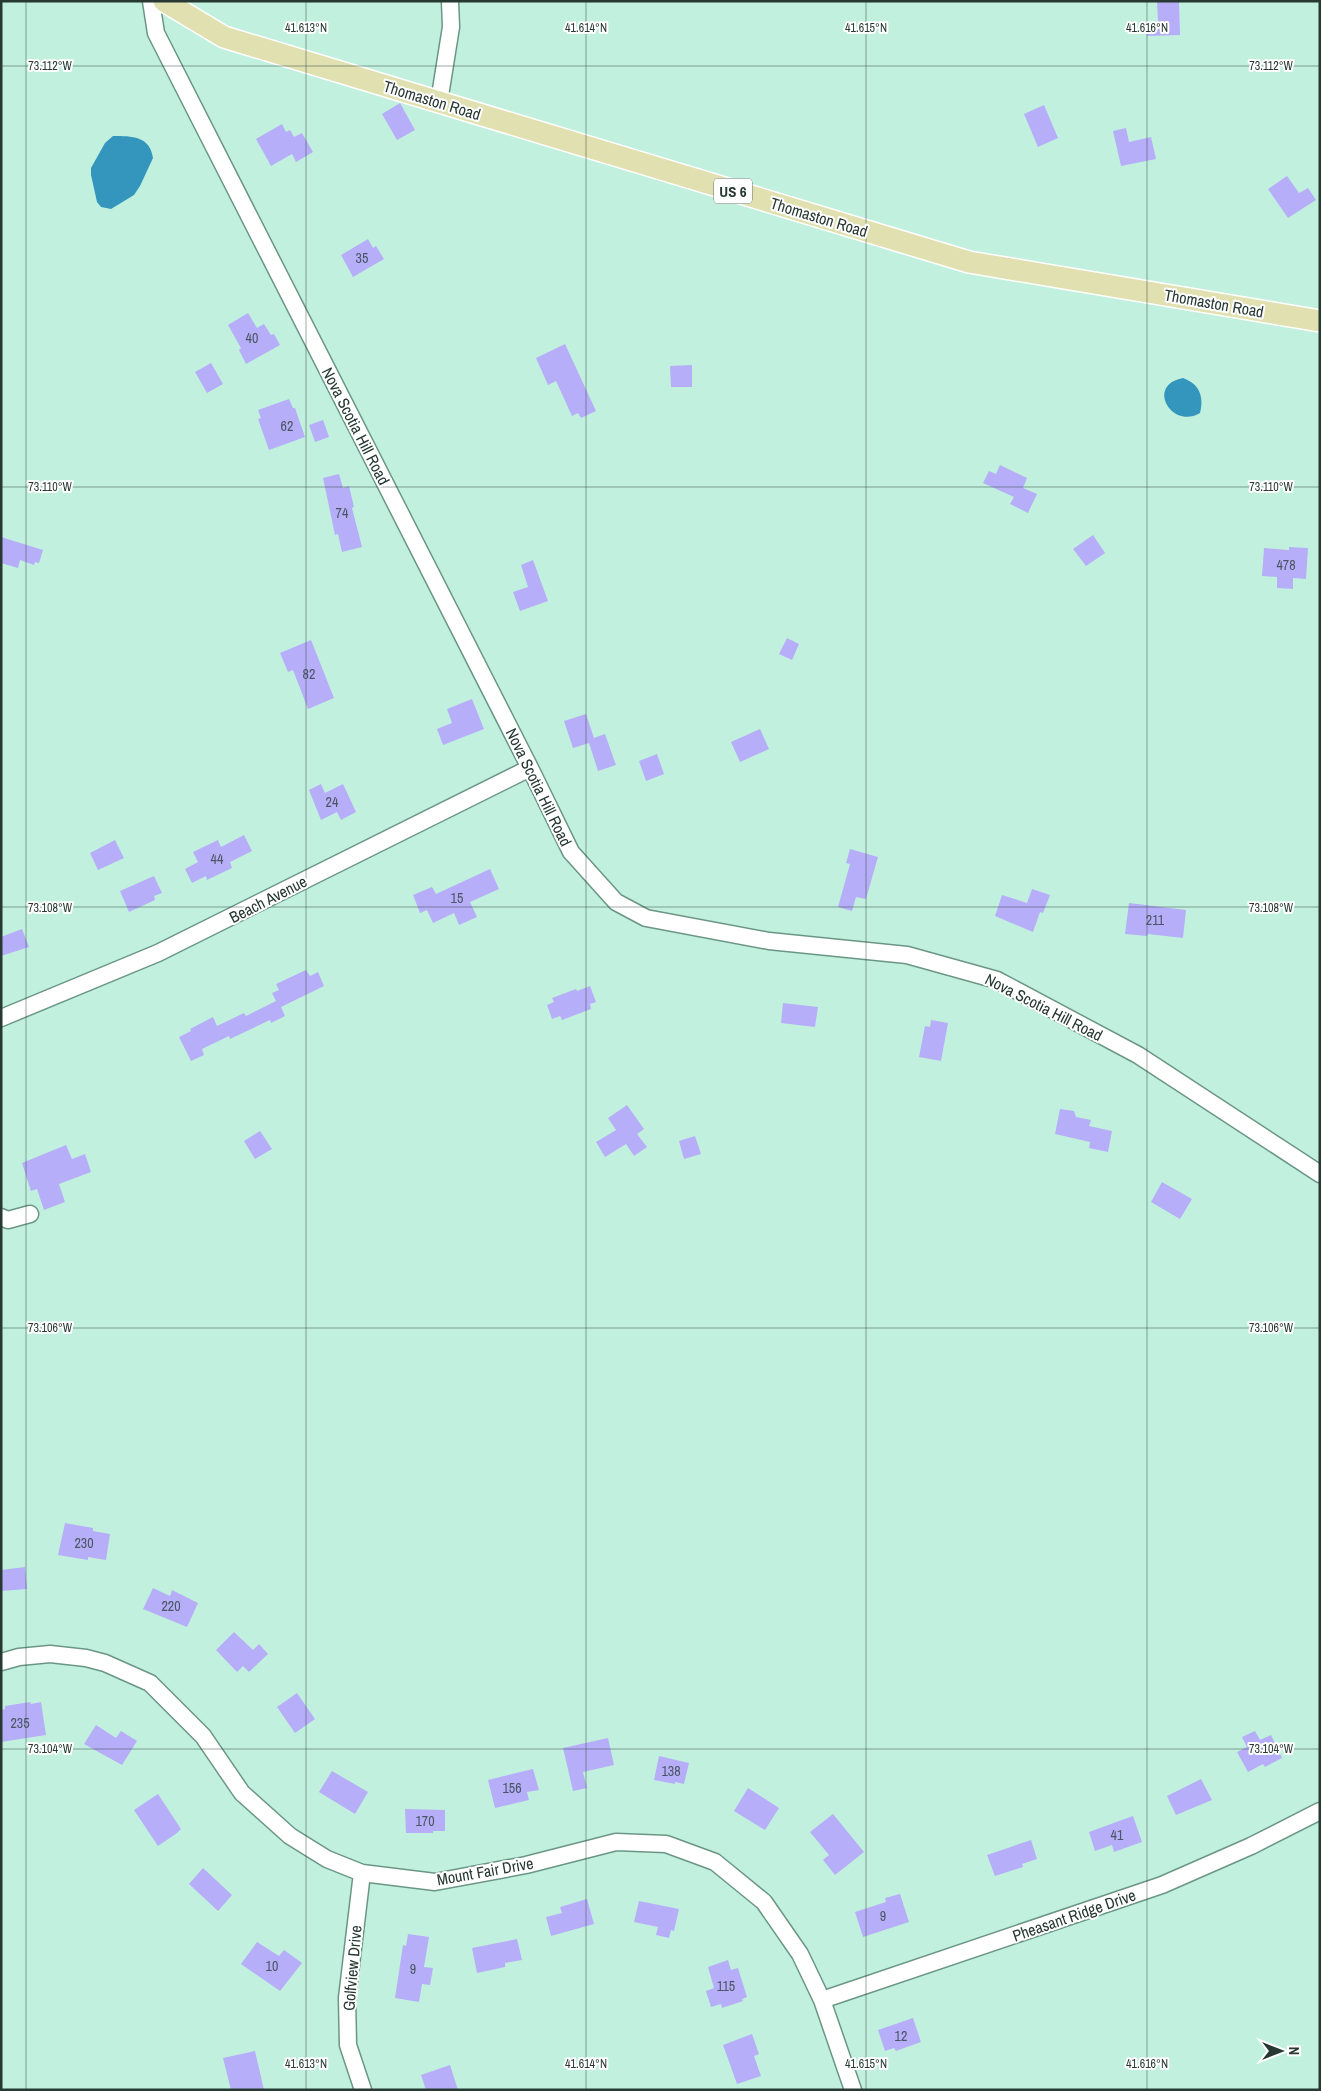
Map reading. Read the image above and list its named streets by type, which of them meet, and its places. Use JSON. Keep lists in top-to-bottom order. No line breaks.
{"streets":{"main road":["Thomaston Road","US 6"],"street":["Nova Scotia Hill Road","Beach Avenue","Mount Fair Drive","Pheasant Ridge Drive","Golfview Drive"]},"crossings":[["Nova Scotia Hill Road","Beach Avenue"],["Mount Fair Drive","Pheasant Ridge Drive"],["Mount Fair Drive","Golfview Drive"]],"house_numbers":["35","40","62","74","478","82","24","44","15","211","230","220","235","138","156","170","41","9","10","9","115","12"],"north":"right","coordinates":["41.613°N","41.614°N","41.615°N","41.616°N","73.112°W","73.110°W","73.108°W","73.106°W","73.104°W"]}
